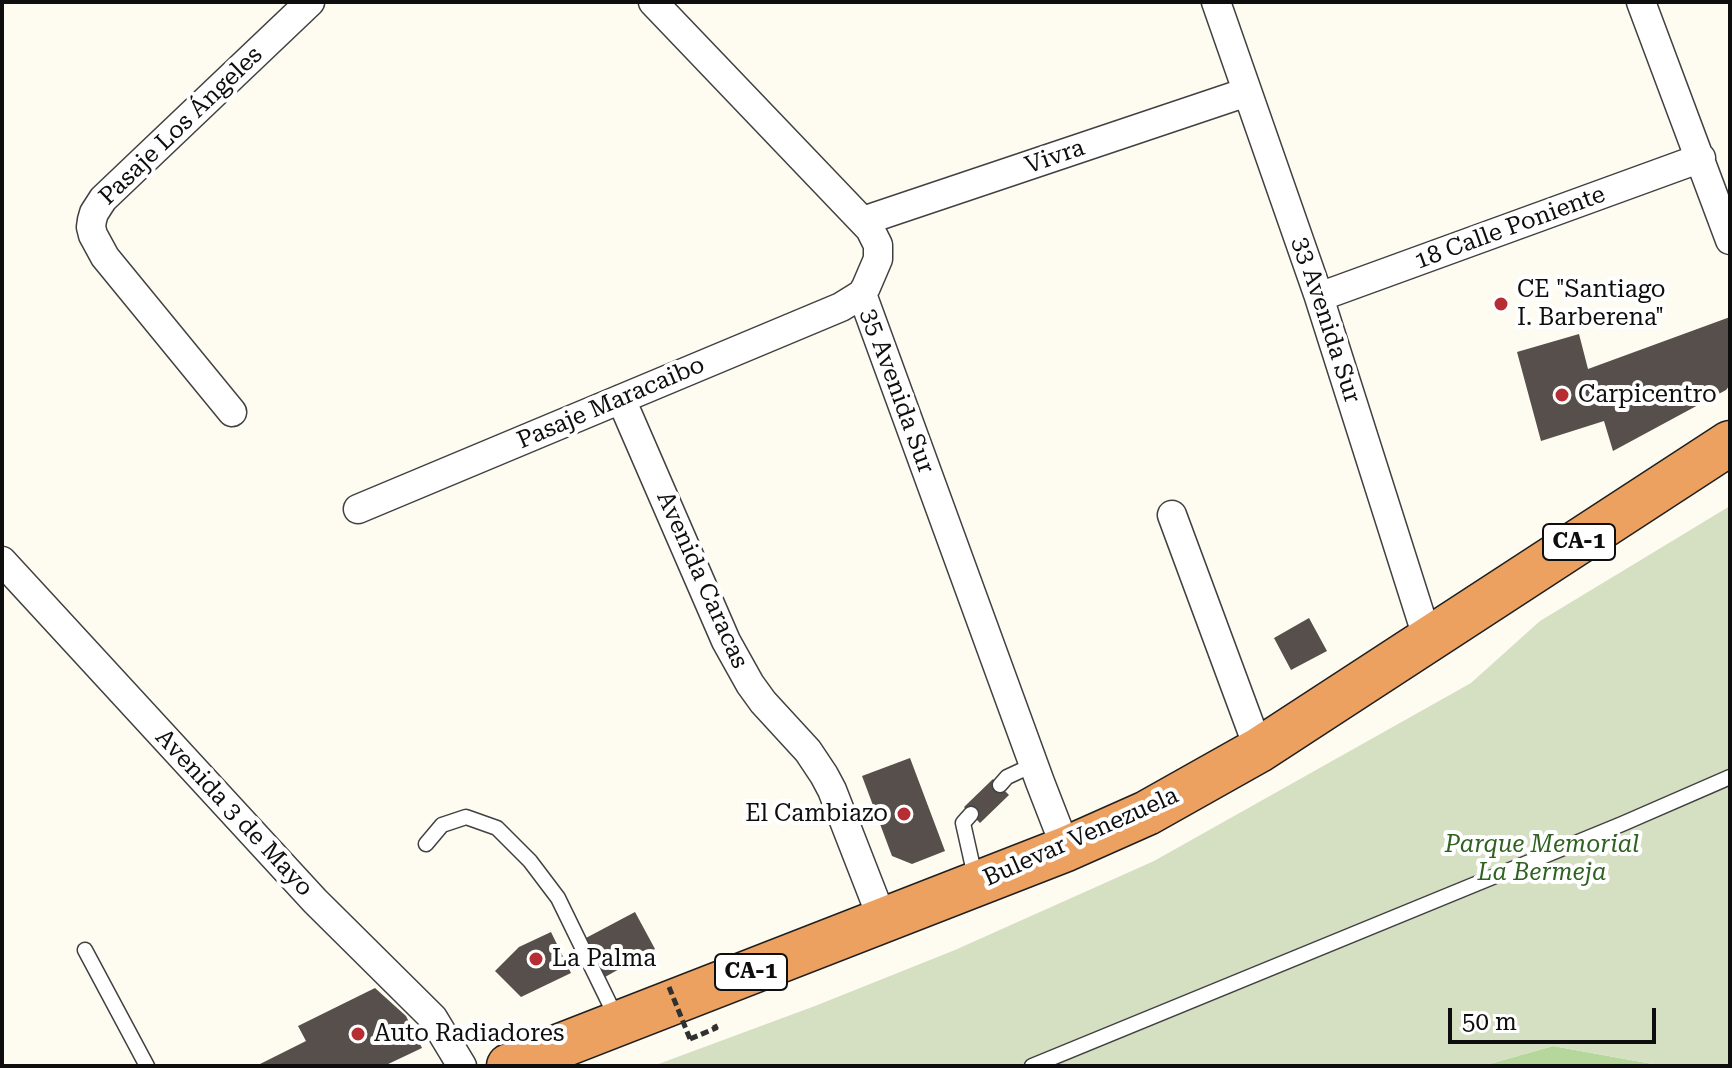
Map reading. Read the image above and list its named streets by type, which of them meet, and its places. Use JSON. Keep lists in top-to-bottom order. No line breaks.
{"streets":{"highway":["CA-1","Bulevar Venezuela"],"street":["Pasaje Los Ángeles","Vivra","18 Calle Poniente","33 Avenida Sur","35 Avenida Sur","Pasaje Maracaibo","Avenida Caracas","Avenida 3 de Mayo"]},"crossings":[["Vivra","33 Avenida Sur"],["Vivra","35 Avenida Sur"],["18 Calle Poniente","33 Avenida Sur"],["33 Avenida Sur","Bulevar Venezuela"],["35 Avenida Sur","Pasaje Maracaibo"],["35 Avenida Sur","Bulevar Venezuela"],["Pasaje Maracaibo","Avenida Caracas"],["Avenida Caracas","Bulevar Venezuela"]],"parks":["Parque Memorial La Bermeja"],"places":["CE \"Santiago I. Barberena\"","Carpicentro","El Cambiazo","La Palma","Auto Radiadores"],"scale_bar":"50 m"}
